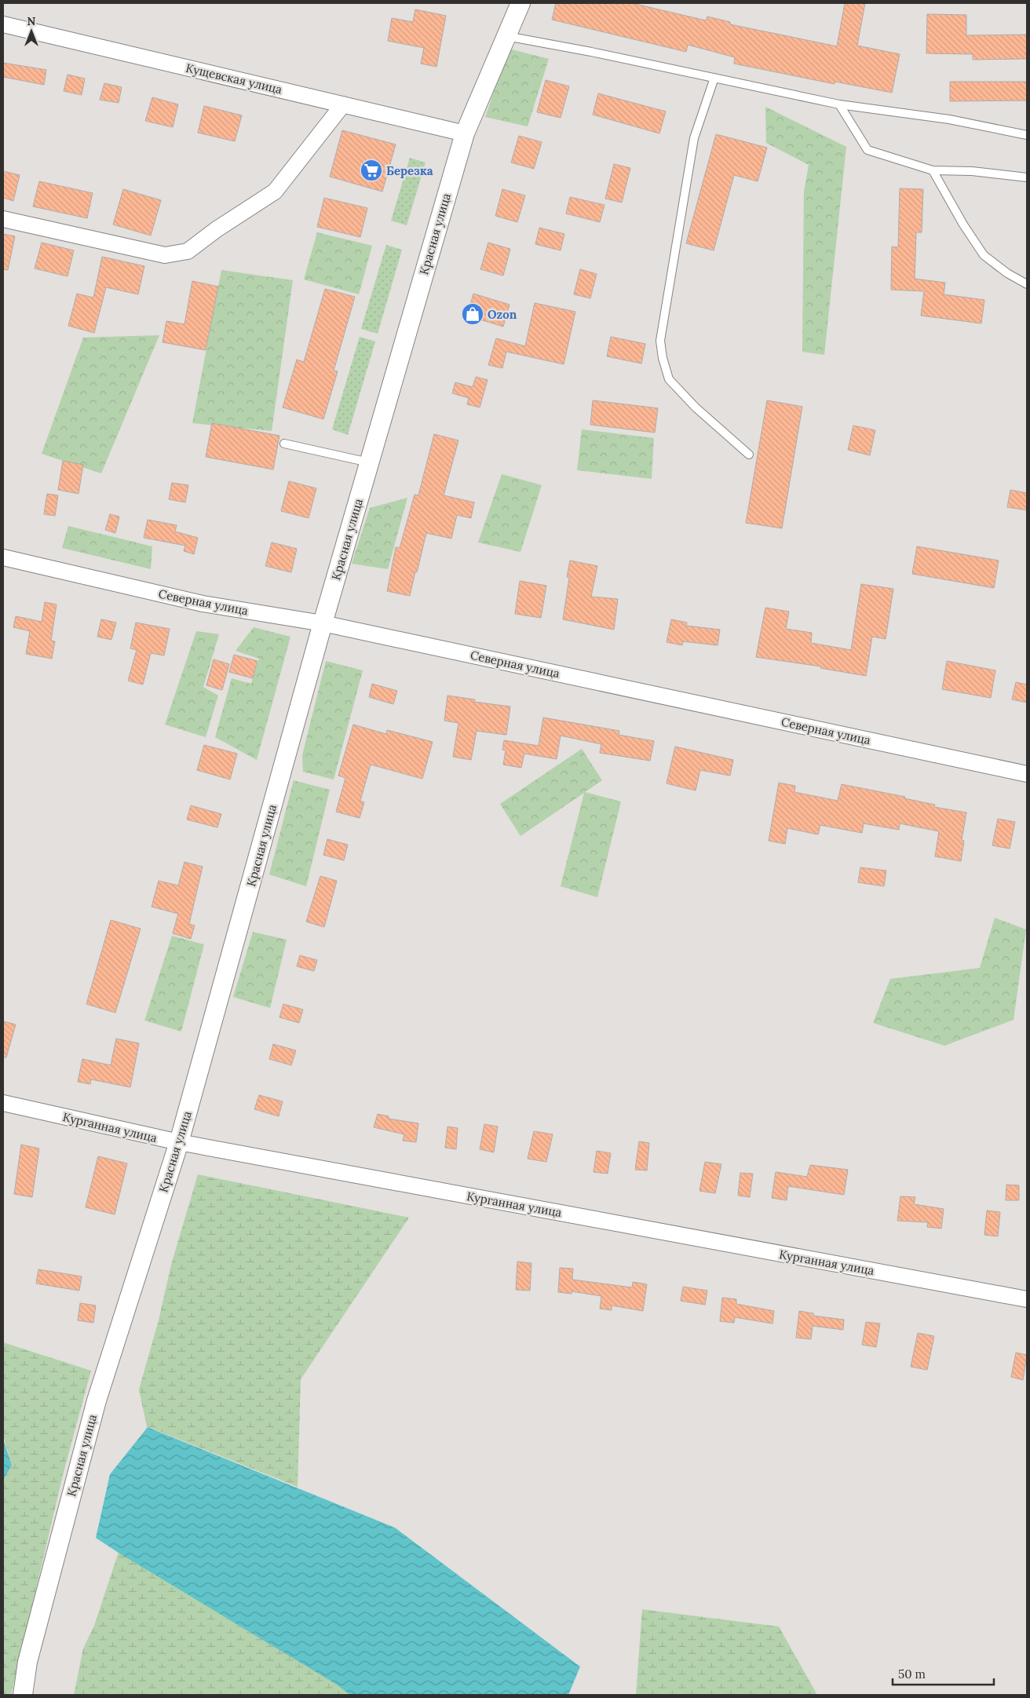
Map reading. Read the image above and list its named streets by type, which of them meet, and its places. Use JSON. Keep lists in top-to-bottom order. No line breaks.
{"streets":{"street":["Кущевская улица","Красная улица","Северная улица","Курганная улица"]},"crossings":[["Кущевская улица","Красная улица"],["Красная улица","Северная улица"],["Красная улица","Курганная улица"]],"places":{"supermarket":["Березка"],"shop":["Ozon"]},"scale_bar":"50 m","north":"top"}
